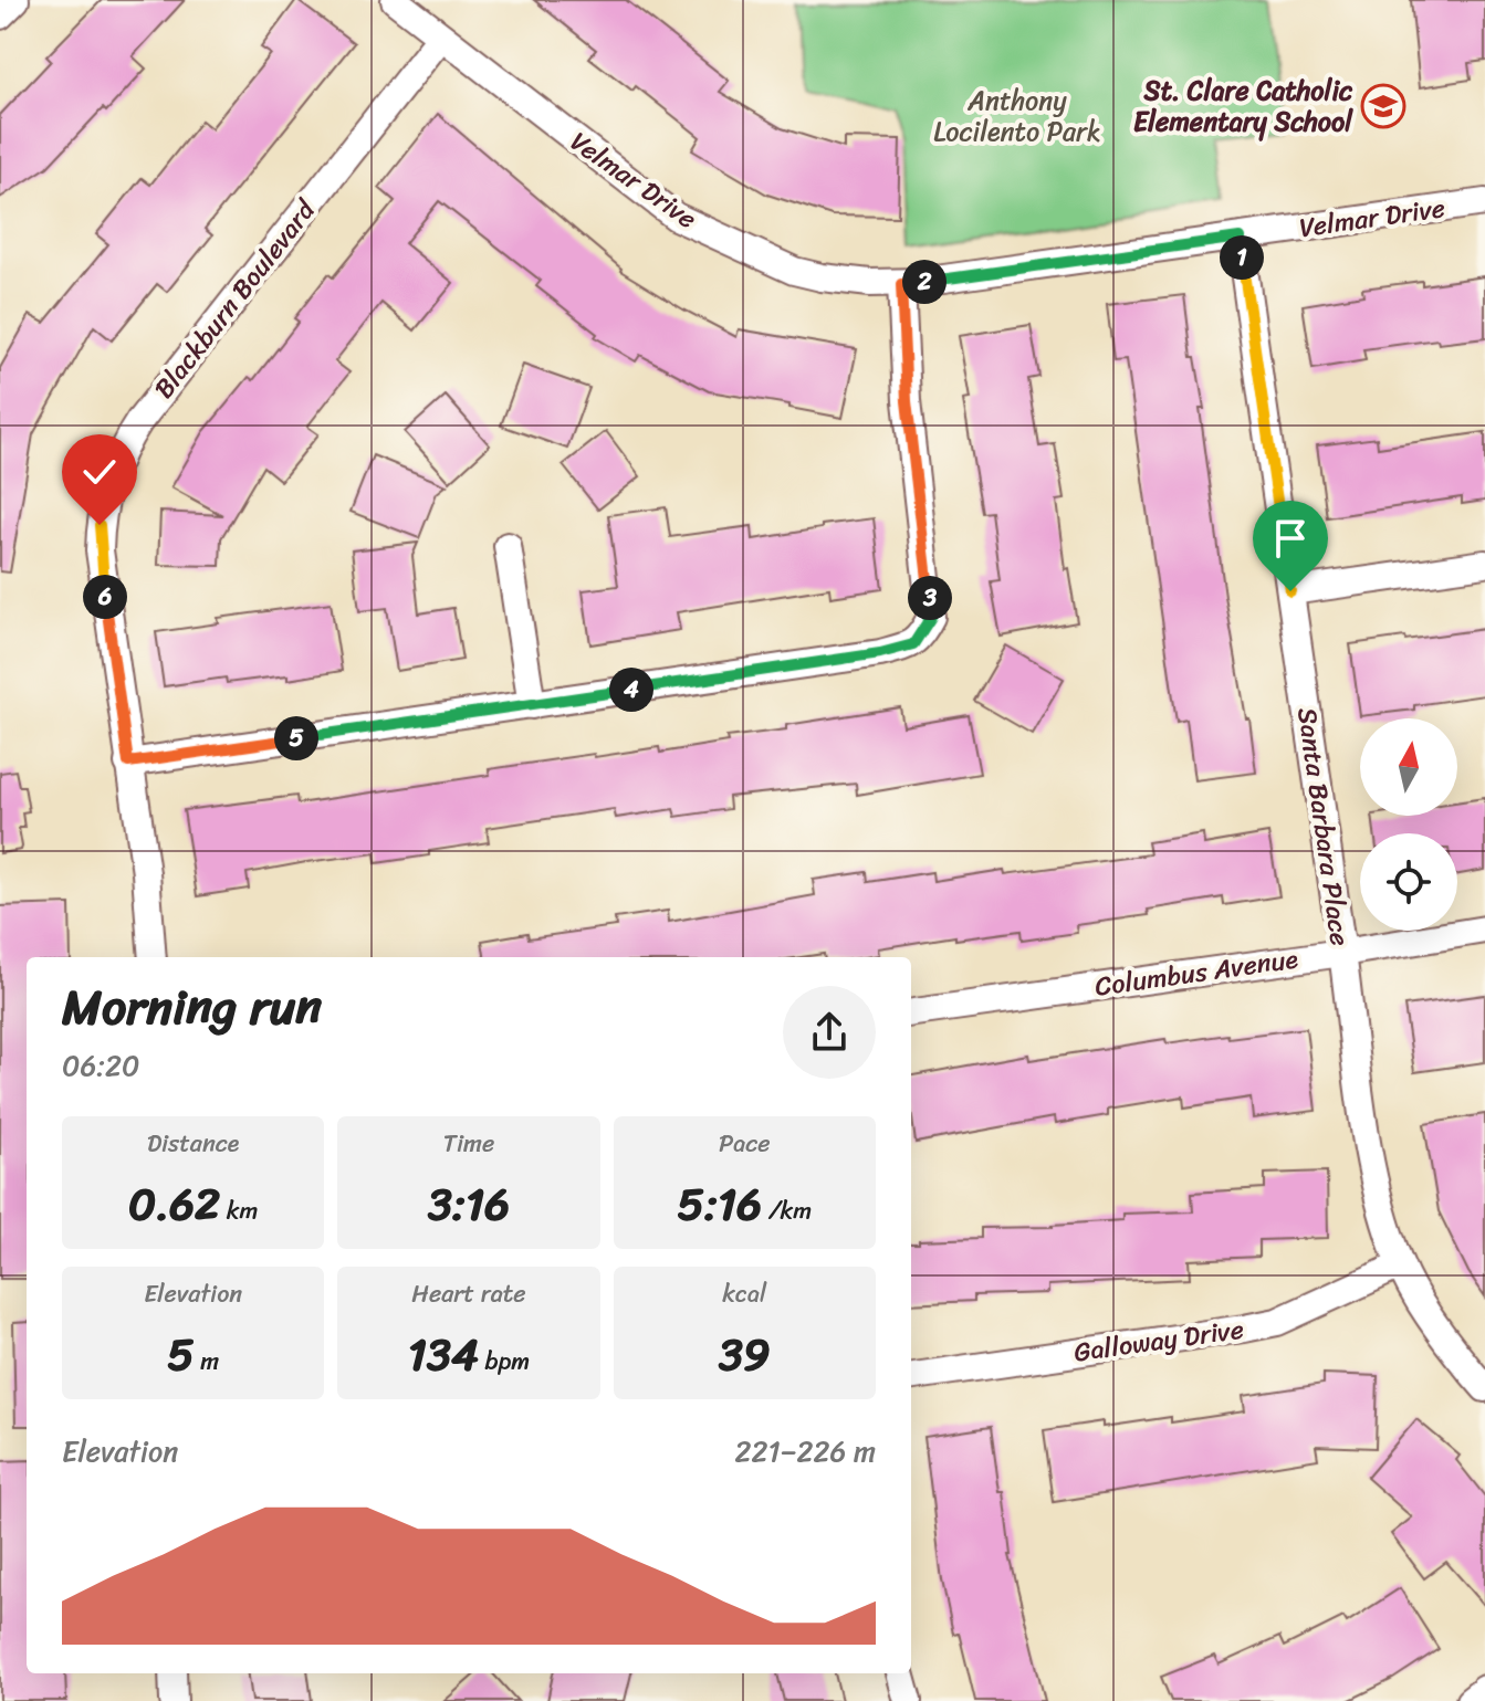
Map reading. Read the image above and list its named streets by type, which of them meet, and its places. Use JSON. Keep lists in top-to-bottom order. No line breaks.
{"streets":{"street":["Velmar Drive","Blackburn Boulevard","Santa Barbara Place","Columbus Avenue","Galloway Drive"]},"crossings":[["Velmar Drive","Blackburn Boulevard"],["Velmar Drive","Santa Barbara Place"],["Santa Barbara Place","Columbus Avenue"],["Santa Barbara Place","Galloway Drive"]],"parks":["Anthony Locilento Park"],"places":{"school or university":["St. Clare Catholic Elementary School"]},"north":"top","page":{"pins":["1","2","6","3","4","5"],"heading":["Morning run","06:20"],"stats":[["Distance","0.62 km"],["Time","3:16"],["Pace","5:16 /km"],["Elevation","5 m"],["Heart rate","134 bpm"],["kcal","39"]],"chart":["Elevation","221–226 m"]}}
